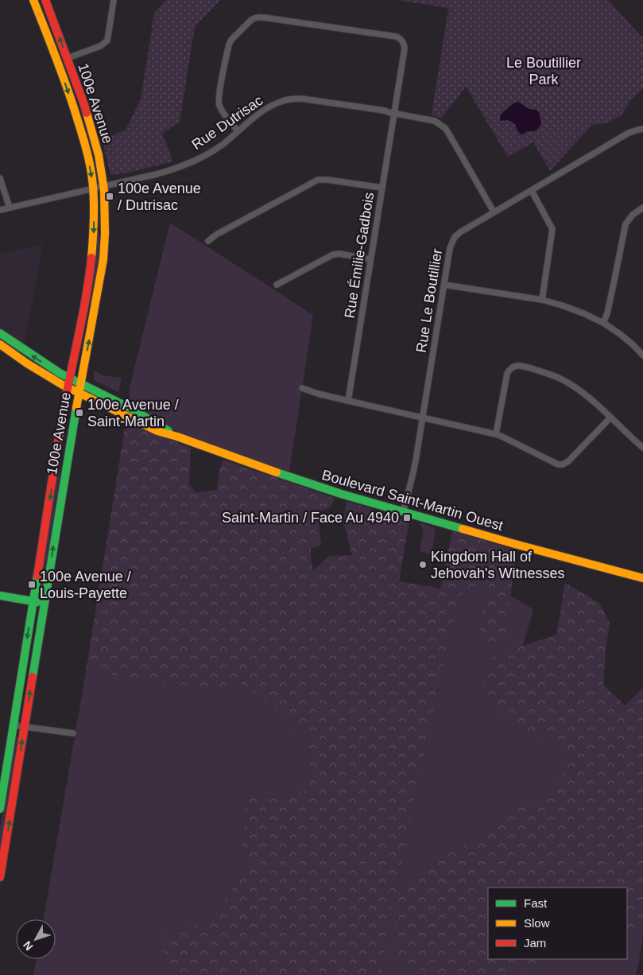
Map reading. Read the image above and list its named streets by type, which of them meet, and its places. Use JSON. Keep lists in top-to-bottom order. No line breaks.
{"streets":{"street":["100e Avenue","Rue Dutrisac","Rue Émilie-Gadbois","Rue Le Boutillier","Boulevard Saint-Martin Ouest"]},"crossings":[["100e Avenue","Rue Dutrisac"],["100e Avenue","Boulevard Saint-Martin Ouest"],["Rue Dutrisac","Rue Émilie-Gadbois"],["Rue Dutrisac","Rue Le Boutillier"],["Rue Le Boutillier","Boulevard Saint-Martin Ouest"]],"parks":["Le Boutillier Park"],"places":{"transit":["100e Avenue / Dutrisac","100e Avenue / Saint-Martin","Saint-Martin / Face Au 4940","100e Avenue / Louis-Payette"],"other":["Kingdom Hall of Jehovah's Witnesses"]},"legend":["Fast","Slow","Jam"],"north":"bottom left"}
